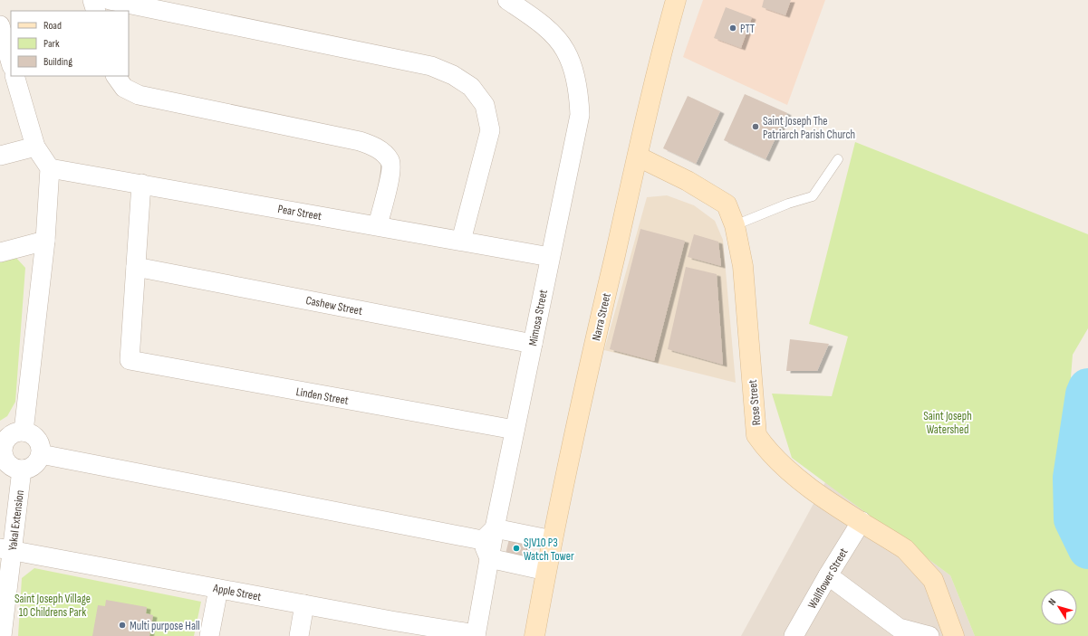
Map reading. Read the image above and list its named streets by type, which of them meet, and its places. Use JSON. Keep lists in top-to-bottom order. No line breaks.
{"streets":{"street":["Pear Street","Cashew Street","Narra Street","Mimosa Street","Linden Street","Rose Street","Yakal Extension","Wallflower Street","Apple Street"]},"crossings":[["Pear Street","Mimosa Street"],["Cashew Street","Mimosa Street"],["Cashew Street","Linden Street"],["Narra Street","Rose Street"],["Mimosa Street","Linden Street"],["Rose Street","Wallflower Street"],["Yakal Extension","Apple Street"]],"parks":["Saint Joseph Watershed","Saint Joseph Village 10 Childrens Park"],"places":["PTT","Saint Joseph The Patriarch Parish Church","SJV10 P3 Watch Tower","Multi purpose Hall"],"legend":["Road","Park","Building"],"north":"top left"}
